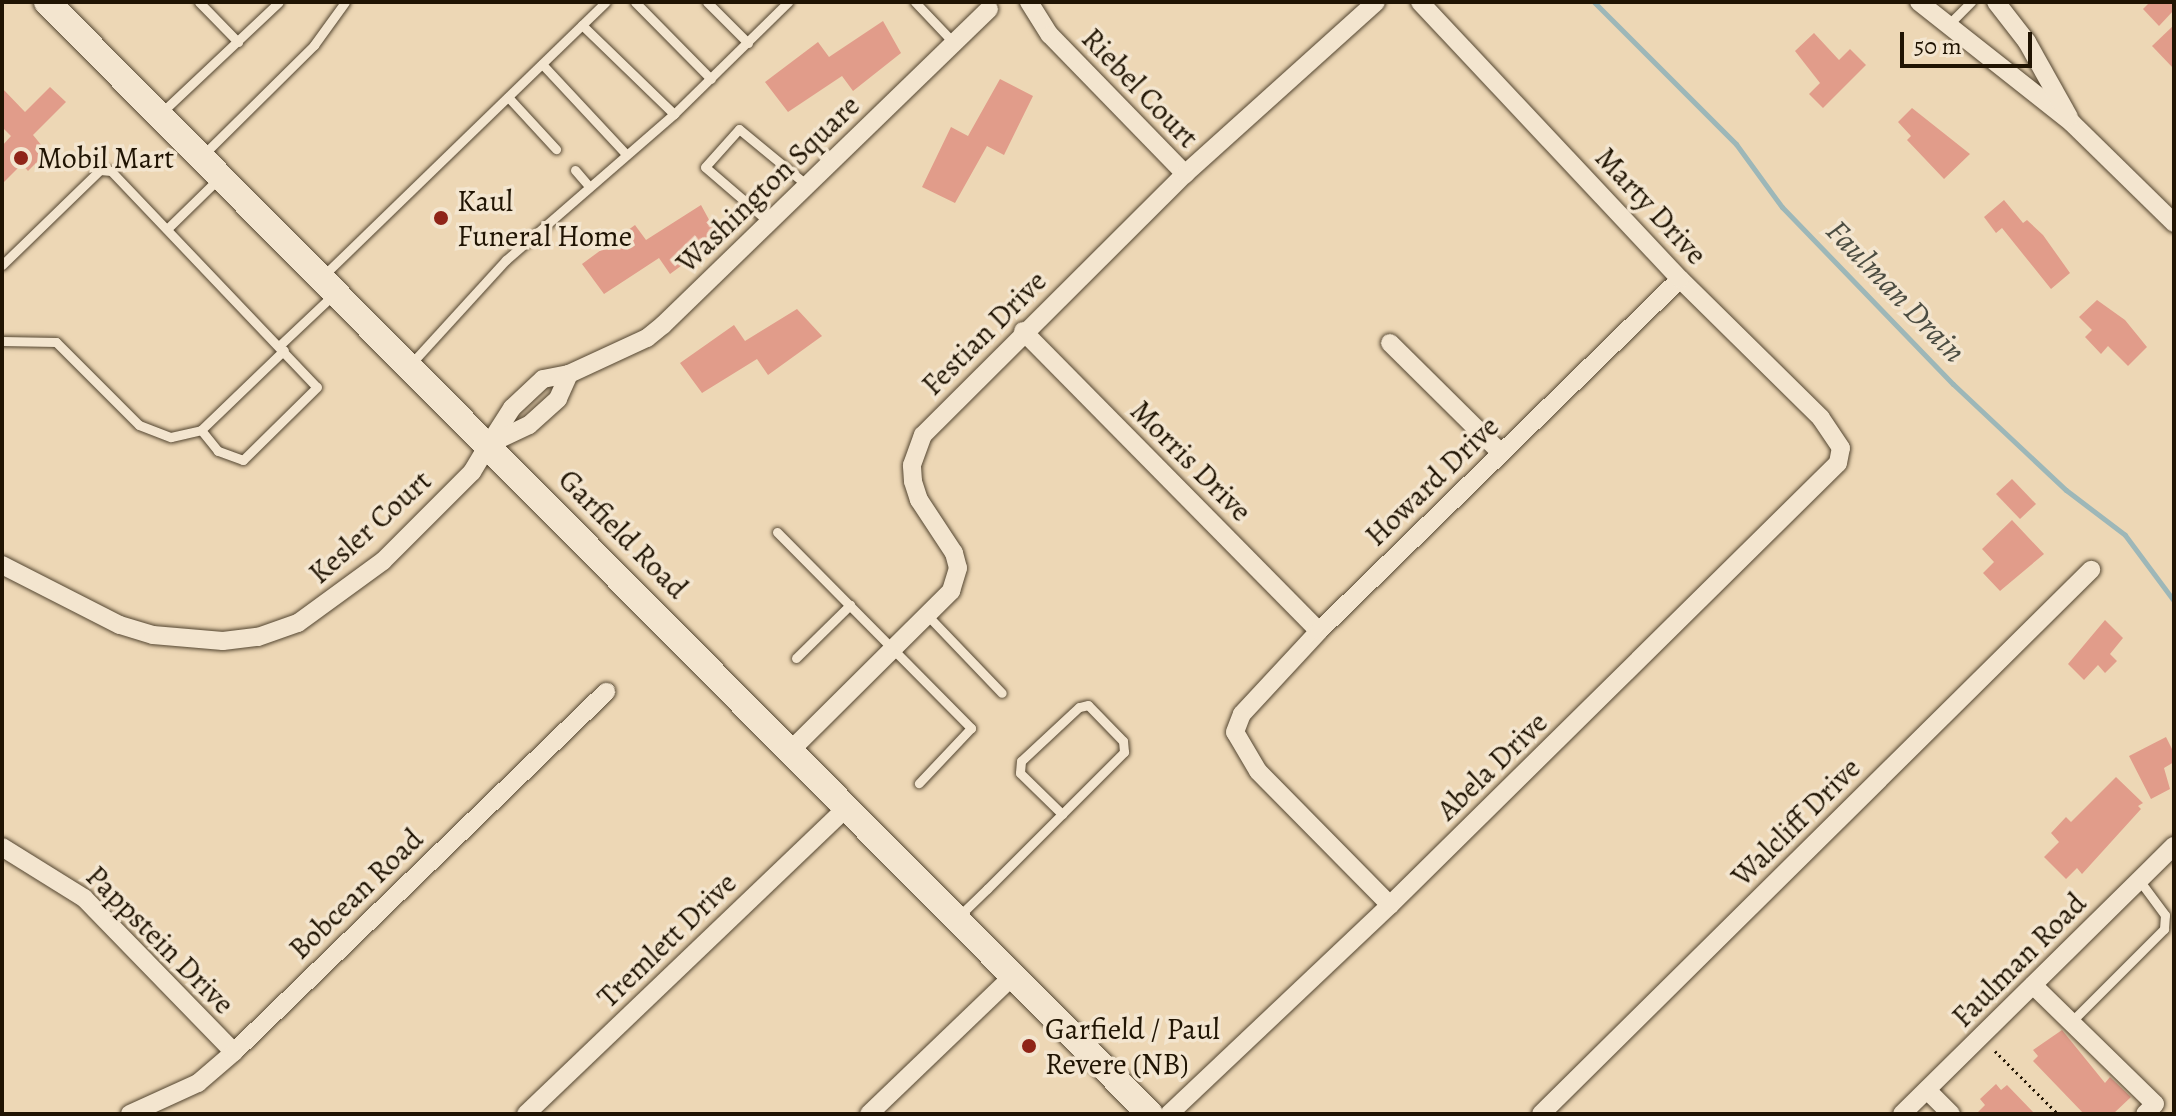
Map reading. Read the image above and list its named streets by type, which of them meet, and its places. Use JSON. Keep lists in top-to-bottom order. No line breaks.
{"streets":{"main road":["Garfield Road"],"street":["Riebel Court","Washington Square","Marty Drive","Festian Drive","Morris Drive","Howard Drive","Kesler Court","Abela Drive","Walcliff Drive","Bobcean Road","Pappstein Drive","Tremlett Drive","Faulman Road"]},"crossings":[["Riebel Court","Festian Drive"],["Washington Square","Kesler Court"],["Washington Square","Garfield Road"],["Marty Drive","Howard Drive"],["Marty Drive","Abela Drive"],["Festian Drive","Morris Drive"],["Festian Drive","Garfield Road"],["Morris Drive","Howard Drive"],["Howard Drive","Abela Drive"],["Kesler Court","Garfield Road"],["Garfield Road","Tremlett Drive"],["Bobcean Road","Pappstein Drive"]],"water":["Faulman Drain"],"places":["Mobil Mart","Kaul Funeral Home","Garfield / Paul Revere (NB)"],"scale_bar":"50 m"}
